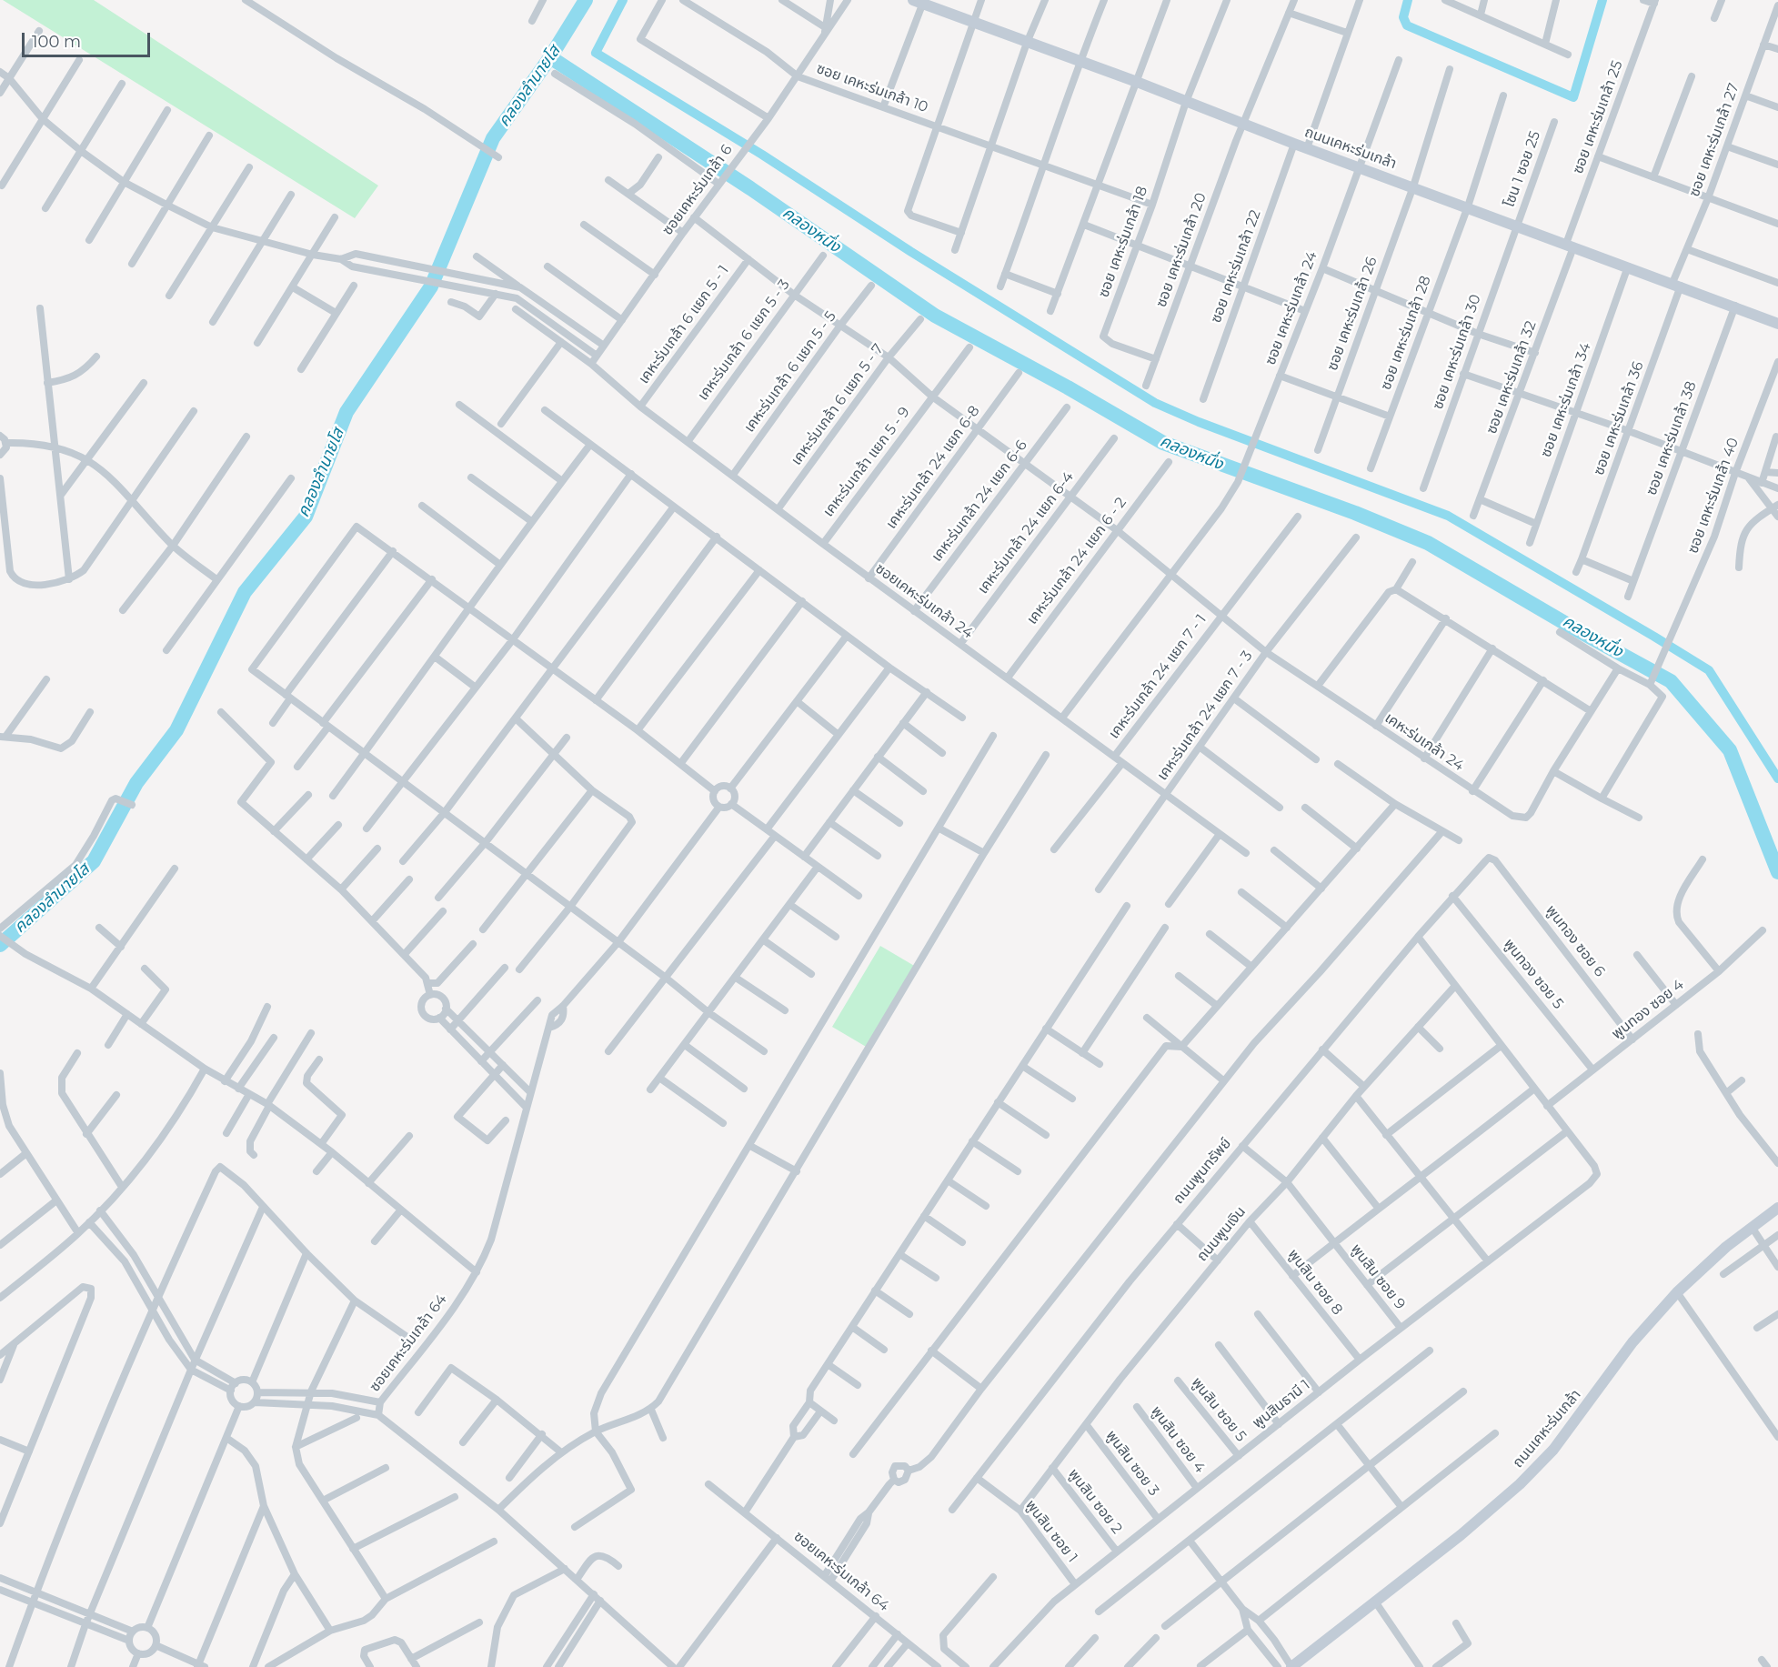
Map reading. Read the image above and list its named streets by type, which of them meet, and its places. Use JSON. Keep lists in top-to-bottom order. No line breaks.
{"streets":{"street":["ซอย เคหะร่มเกล้า 10","ซอย เคหะร่มเกล้า 25","ซอย เคหะร่มเกล้า 27","ถนนเคหะร่มเกล้า","โซน 1 ซอย 25","ซอยเคหะร่มเกล้า 6","ซอย เคหะร่มเกล้า 18","ซอย เคหะร่มเกล้า 20","ซอย เคหะร่มเกล้า 22","ซอย เคหะร่มเกล้า 24","ซอย เคหะร่มเกล้า 26","เคหะร่มเกล้า 6 แยก 5 - 1","ซอย เคหะร่มเกล้า 28","เคหะร่มเกล้า 6 แยก 5 - 3","ซอย เคหะร่มเกล้า 30","เคหะร่มเกล้า 6 แยก 5 - 5","ซอย เคหะร่มเกล้า 32","ซอย เคหะร่มเกล้า 34","เคหะร่มเกล้า 6 แยก 5 - 7","ซอย เคหะร่มเกล้า 36","ซอย เคหะร่มเกล้า 38","เคหะร่มเกล้า แยก 5 - 9","เคหะร่มเกล้า 24 แยก 6-8","ซอย เคหะร่มเกล้า 40","เคหะร่มเกล้า 24 แยก 6-6","เคหะร่มเกล้า 24 แยก 6-4","เคหะร่มเกล้า 24 แยก 6 - 2","ซอยเคหะร่มเกล้า 24","เคหะร่มเกล้า 24 แยก 7 - 1","เคหะร่มเกล้า 24 แยก 7 - 3","เคหะร่มเกล้า 24","พูนทอง ซอย 6","พูนทอง ซอย 5","พูนทอง ซอย 4","ถนนพูนทรัพย์","ถนนพูนเงิน","พูนสิน ซอย 9","พูนสิน ซอย 8","ซอยเคหะร่มเกล้า 64","พูนสินธานี 1","พูนสิน ซอย 5","พูนสิน ซอย 4","พูนสิน ซอย 3","พูนสิน ซอย 2","พูนสิน ซอย 1"]},"crossings":[["ซอย เคหะร่มเกล้า 10","ถนนเคหะร่มเกล้า"],["ซอย เคหะร่มเกล้า 10","ซอยเคหะร่มเกล้า 6"],["ซอย เคหะร่มเกล้า 10","ซอย เคหะร่มเกล้า 18"],["ซอย เคหะร่มเกล้า 25","ถนนเคหะร่มเกล้า"],["ซอย เคหะร่มเกล้า 25","ซอย เคหะร่มเกล้า 32"],["ซอย เคหะร่มเกล้า 27","ถนนเคหะร่มเกล้า"],["ซอย เคหะร่มเกล้า 27","ซอย เคหะร่มเกล้า 36"],["ถนนเคหะร่มเกล้า","โซน 1 ซอย 25"],["ถนนเคหะร่มเกล้า","ซอย เคหะร่มเกล้า 18"],["ถนนเคหะร่มเกล้า","ซอย เคหะร่มเกล้า 20"],["ถนนเคหะร่มเกล้า","ซอย เคหะร่มเกล้า 22"],["ถนนเคหะร่มเกล้า","ซอย เคหะร่มเกล้า 24"],["ถนนเคหะร่มเกล้า","ซอย เคหะร่มเกล้า 26"],["ถนนเคหะร่มเกล้า","ซอย เคหะร่มเกล้า 28"],["ถนนเคหะร่มเกล้า","ซอย เคหะร่มเกล้า 30"],["ถนนเคหะร่มเกล้า","ซอย เคหะร่มเกล้า 32"],["ถนนเคหะร่มเกล้า","ซอย เคหะร่มเกล้า 34"],["ถนนเคหะร่มเกล้า","ซอย เคหะร่มเกล้า 36"],["ถนนเคหะร่มเกล้า","ซอย เคหะร่มเกล้า 38"],["โซน 1 ซอย 25","ซอย เคหะร่มเกล้า 30"],["ซอยเคหะร่มเกล้า 6","ซอยเคหะร่มเกล้า 24"],["ซอยเคหะร่มเกล้า 6","เคหะร่มเกล้า 24"],["ซอย เคหะร่มเกล้า 18","ซอย เคหะร่มเกล้า 20"],["ซอย เคหะร่มเกล้า 24","ซอยเคหะร่มเกล้า 24"],["ซอย เคหะร่มเกล้า 24","เคหะร่มเกล้า 24"],["เคหะร่มเกล้า 6 แยก 5 - 1","ซอยเคหะร่มเกล้า 24"],["เคหะร่มเกล้า 6 แยก 5 - 1","เคหะร่มเกล้า 24"],["เคหะร่มเกล้า 6 แยก 5 - 3","ซอยเคหะร่มเกล้า 24"],["เคหะร่มเกล้า 6 แยก 5 - 3","เคหะร่มเกล้า 24"],["เคหะร่มเกล้า 6 แยก 5 - 5","ซอยเคหะร่มเกล้า 24"],["เคหะร่มเกล้า 6 แยก 5 - 5","เคหะร่มเกล้า 24"],["เคหะร่มเกล้า 6 แยก 5 - 7","ซอยเคหะร่มเกล้า 24"],["เคหะร่มเกล้า 6 แยก 5 - 7","เคหะร่มเกล้า 24"],["เคหะร่มเกล้า แยก 5 - 9","ซอยเคหะร่มเกล้า 24"],["เคหะร่มเกล้า แยก 5 - 9","เคหะร่มเกล้า 24"],["เคหะร่มเกล้า 24 แยก 6-8","ซอยเคหะร่มเกล้า 24"],["เคหะร่มเกล้า 24 แยก 6-8","เคหะร่มเกล้า 24"],["เคหะร่มเกล้า 24 แยก 6-6","ซอยเคหะร่มเกล้า 24"],["เคหะร่มเกล้า 24 แยก 6-6","เคหะร่มเกล้า 24"],["เคหะร่มเกล้า 24 แยก 6-4","ซอยเคหะร่มเกล้า 24"],["เคหะร่มเกล้า 24 แยก 6-4","เคหะร่มเกล้า 24"],["เคหะร่มเกล้า 24 แยก 6 - 2","ซอยเคหะร่มเกล้า 24"],["เคหะร่มเกล้า 24 แยก 6 - 2","เคหะร่มเกล้า 24"],["ซอยเคหะร่มเกล้า 24","เคหะร่มเกล้า 24 แยก 7 - 1"],["ซอยเคหะร่มเกล้า 24","เคหะร่มเกล้า 24 แยก 7 - 3"],["เคหะร่มเกล้า 24 แยก 7 - 1","เคหะร่มเกล้า 24"],["เคหะร่มเกล้า 24 แยก 7 - 3","เคหะร่มเกล้า 24"],["พูนทอง ซอย 6","พูนทอง ซอย 4"],["พูนทอง ซอย 6","ถนนพูนทรัพย์"],["พูนทอง ซอย 5","พูนทอง ซอย 4"],["พูนทอง ซอย 5","ถนนพูนทรัพย์"],["ถนนพูนทรัพย์","พูนสิน ซอย 9"],["ถนนพูนทรัพย์","พูนสิน ซอย 1"],["ถนนพูนเงิน","พูนสิน ซอย 9"],["ถนนพูนเงิน","พูนสิน ซอย 8"],["ถนนพูนเงิน","พูนสิน ซอย 3"],["ถนนพูนเงิน","พูนสิน ซอย 2"],["ถนนพูนเงิน","พูนสิน ซอย 1"],["พูนสิน ซอย 9","พูนสินธานี 1"],["พูนสิน ซอย 8","พูนสินธานี 1"],["พูนสินธานี 1","พูนสิน ซอย 5"],["พูนสินธานี 1","พูนสิน ซอย 4"],["พูนสินธานี 1","พูนสิน ซอย 3"],["พูนสินธานี 1","พูนสิน ซอย 2"],["พูนสินธานี 1","พูนสิน ซอย 1"]],"water":["คลองลำนายโส","คลองหนึ่ง"],"scale_bar":"100 m"}
